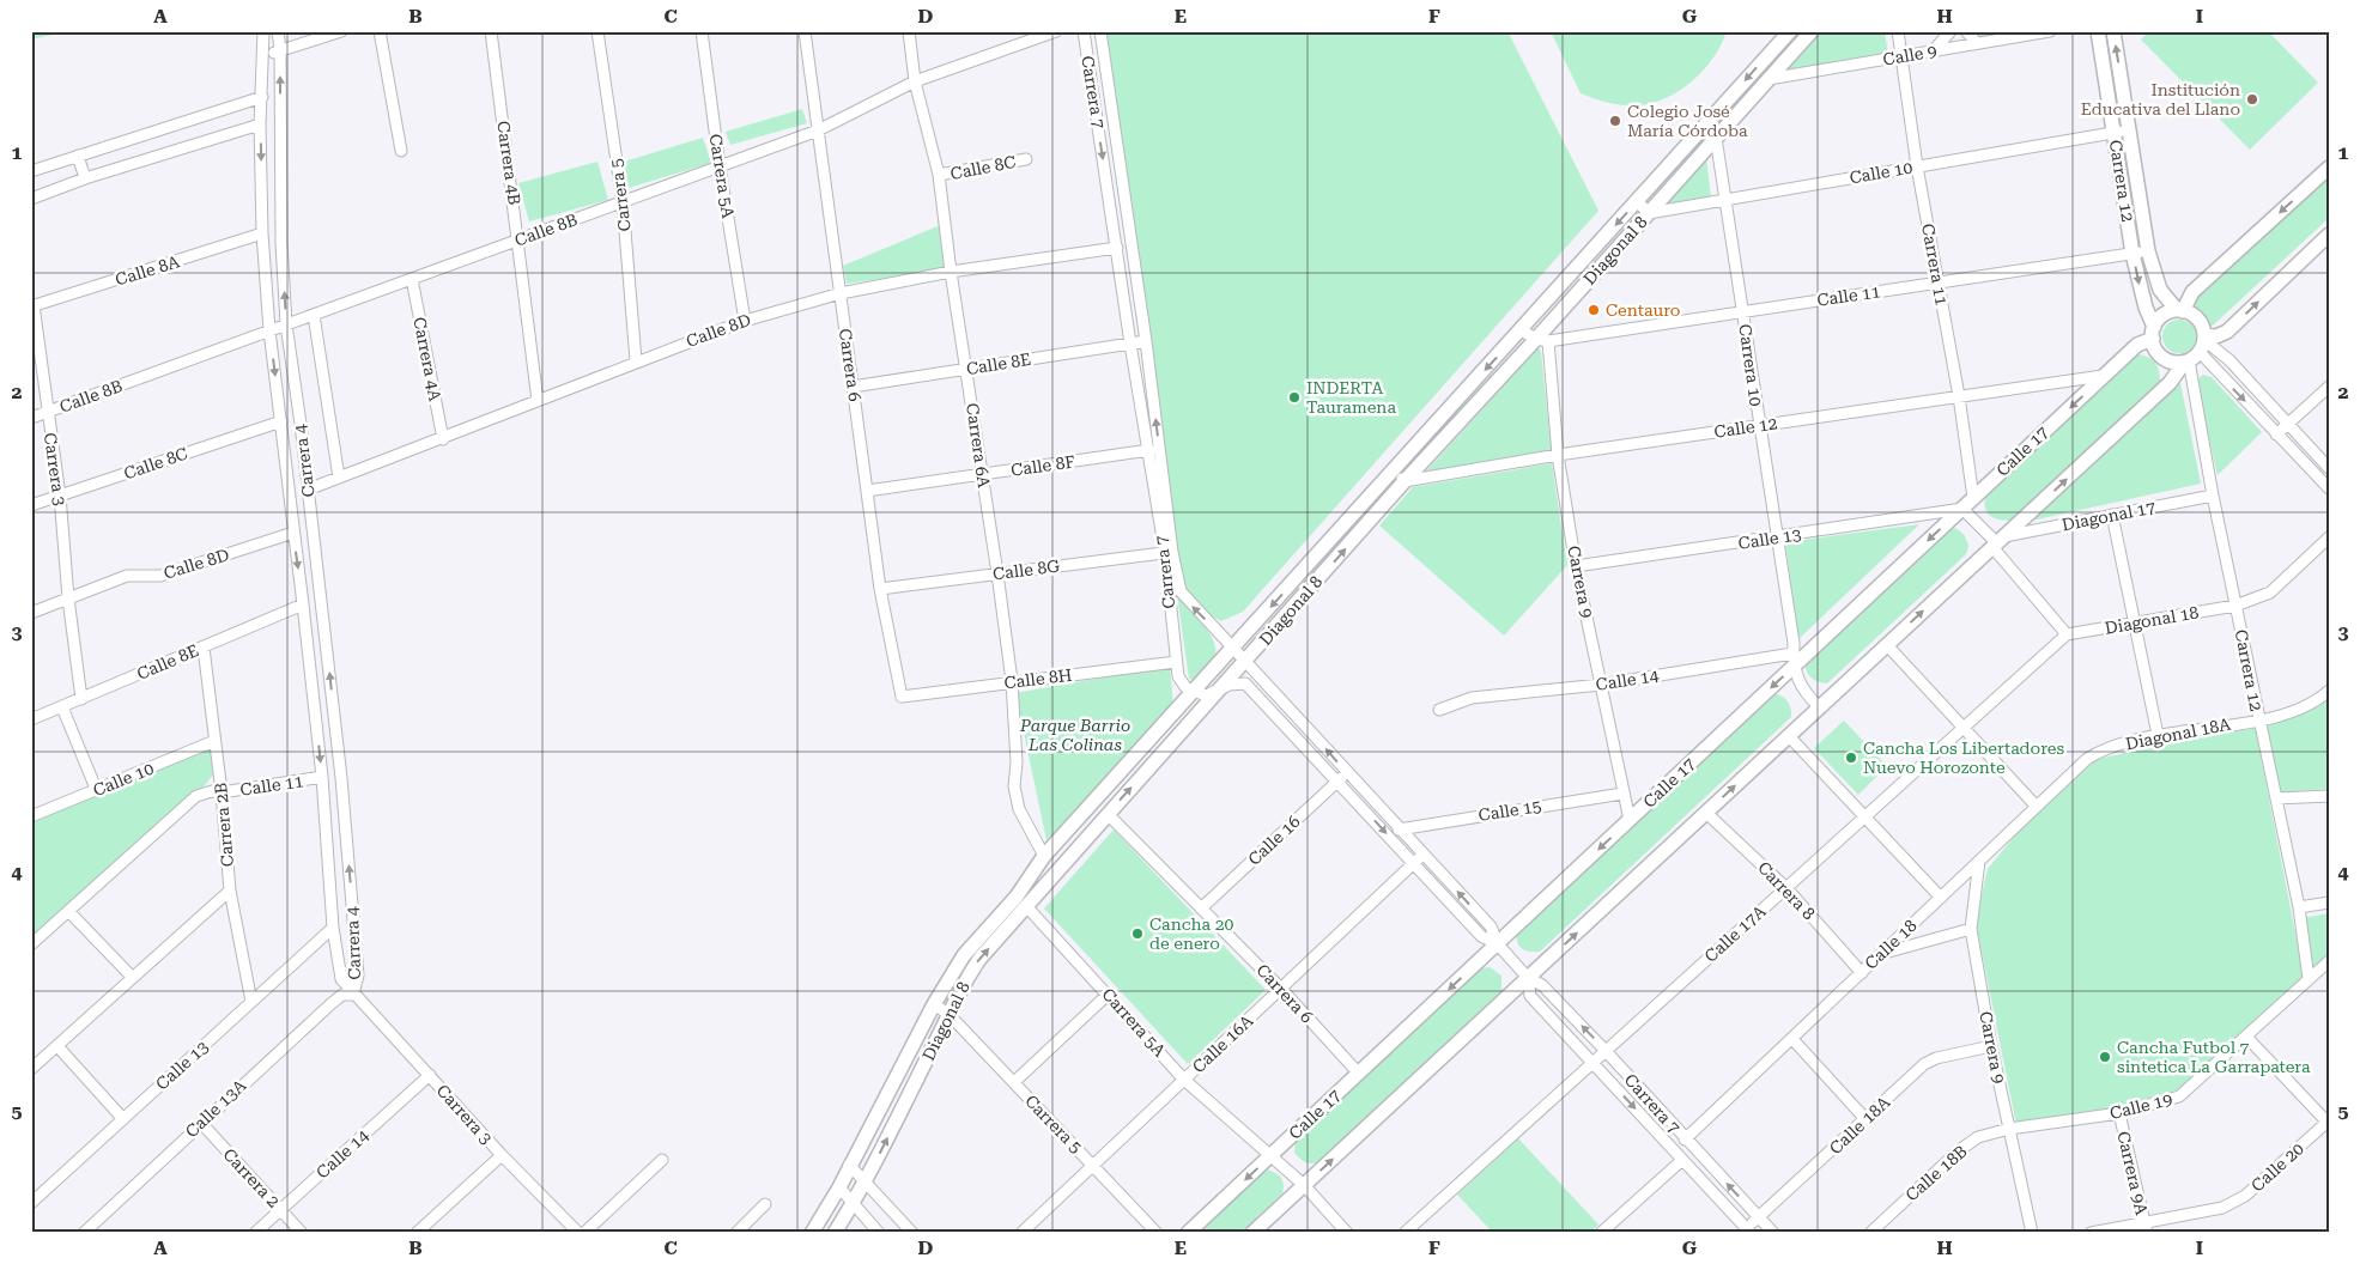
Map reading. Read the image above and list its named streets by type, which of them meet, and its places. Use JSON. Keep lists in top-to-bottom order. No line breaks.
{"streets":{"street":["Calle 9","Carrera 7","Carrera 4B","Calle 8C","Calle 10","Carrera 5A","Carrera 12","Carrera 5","Calle 8B","Diagonal 8","Carrera 11","Calle 8A","Calle 11","Calle 8D","Carrera 4A","Calle 8E","Carrera 6","Carrera 10","Calle 12","Carrera 6A","Calle 17","Carrera 4","Calle 8F","Carrera 3","Diagonal 17","Calle 13","Calle 8G","Carrera 9","Diagonal 18","Calle 8H","Calle 14","Diagonal 18A","Calle 15","Carrera 2B","Calle 16","Carrera 8","Calle 17A","Calle 18","Calle 16A","Calle 19","Calle 13A","Calle 18A","Calle 20","Calle 18B","Carrera 9A","Carrera 2"]},"crossings":[["Calle 9","Diagonal 8"],["Calle 9","Carrera 11"],["Carrera 7","Diagonal 8"],["Carrera 7","Calle 8D"],["Carrera 7","Calle 8E"],["Carrera 7","Calle 17"],["Carrera 7","Calle 8F"],["Carrera 7","Calle 8G"],["Carrera 7","Calle 8H"],["Carrera 7","Calle 15"],["Carrera 7","Calle 16"],["Carrera 7","Calle 17A"],["Carrera 7","Calle 18"],["Carrera 7","Calle 16A"],["Carrera 7","Calle 18A"],["Carrera 4B","Calle 8B"],["Carrera 4B","Calle 8D"],["Calle 8C","Carrera 6A"],["Calle 8C","Carrera 4"],["Calle 8C","Carrera 3"],["Calle 10","Carrera 12"],["Calle 10","Diagonal 8"],["Calle 10","Carrera 11"],["Calle 10","Carrera 10"],["Calle 10","Carrera 2B"],["Carrera 5A","Calle 8B"],["Carrera 5A","Diagonal 8"],["Carrera 5A","Calle 8D"],["Carrera 5A","Calle 17"],["Carrera 5A","Calle 16A"],["Carrera 12","Calle 11"],["Carrera 12","Calle 17"],["Carrera 12","Diagonal 17"],["Carrera 12","Diagonal 18"],["Carrera 12","Diagonal 18A"],["Carrera 12","Calle 19"],["Carrera 5","Calle 8B"],["Carrera 5","Diagonal 8"],["Carrera 5","Calle 8D"],["Carrera 5","Calle 16A"],["Calle 8B","Carrera 4A"],["Calle 8B","Carrera 6"],["Calle 8B","Carrera 6A"],["Calle 8B","Carrera 4"],["Calle 8B","Carrera 3"],["Diagonal 8","Calle 11"],["Diagonal 8","Carrera 6"],["Diagonal 8","Carrera 10"],["Diagonal 8","Calle 12"],["Diagonal 8","Carrera 6A"],["Diagonal 8","Carrera 9"],["Carrera 11","Calle 11"],["Carrera 11","Calle 12"],["Carrera 11","Calle 17"],["Calle 8A","Carrera 4"],["Calle 8A","Carrera 3"],["Calle 11","Carrera 10"],["Calle 11","Carrera 4"],["Calle 11","Carrera 9"],["Calle 11","Carrera 2B"],["Calle 8D","Carrera 4A"],["Calle 8D","Carrera 6"],["Calle 8D","Carrera 6A"],["Calle 8D","Carrera 4"],["Calle 8D","Carrera 3"],["Calle 8E","Carrera 6"],["Calle 8E","Carrera 6A"],["Calle 8E","Carrera 4"],["Calle 8E","Carrera 3"],["Calle 8E","Carrera 2B"],["Carrera 6","Calle 17"],["Carrera 6","Calle 8F"],["Carrera 6","Calle 8G"],["Carrera 6","Calle 8H"],["Carrera 6","Calle 16"],["Carrera 6","Calle 16A"],["Carrera 10","Calle 12"],["Carrera 10","Calle 17"],["Carrera 10","Calle 13"],["Carrera 10","Calle 14"],["Calle 12","Calle 17"],["Calle 12","Carrera 9"],["Carrera 6A","Calle 8F"],["Carrera 6A","Calle 8G"],["Carrera 6A","Calle 8H"],["Calle 17","Calle 13"],["Calle 17","Carrera 9"],["Calle 17","Calle 14"],["Carrera 4","Carrera 3"],["Carrera 4","Calle 13"],["Carrera 4","Calle 13A"],["Carrera 3","Calle 14"],["Carrera 3","Calle 13A"],["Calle 13","Carrera 9"],["Calle 13","Carrera 2B"],["Carrera 9","Calle 14"],["Carrera 9","Calle 15"],["Carrera 9","Calle 18"],["Carrera 9","Calle 19"],["Carrera 9","Calle 18A"],["Carrera 9","Calle 18B"],["Diagonal 18","Calle 17A"],["Calle 14","Carrera 2"],["Diagonal 18A","Calle 18"],["Carrera 8","Calle 17A"],["Carrera 8","Calle 18"],["Calle 19","Calle 18B"],["Calle 19","Carrera 9A"],["Calle 13A","Carrera 2"],["Calle 20","Carrera 9A"]],"parks":["Parque Barrio Las Colinas"],"places":["Institución Educativa del Llano","Colegio José María Córdoba","Centauro","INDERTA Tauramena","Cancha Los Libertadores Nuevo Horozonte","Cancha 20 de enero","Cancha Futbol 7 sintetica La Garrapatera"],"grid":{"columns":["A","B","C","D","E","F","G","H","I"],"rows":["1","2","3","4","5"]}}
